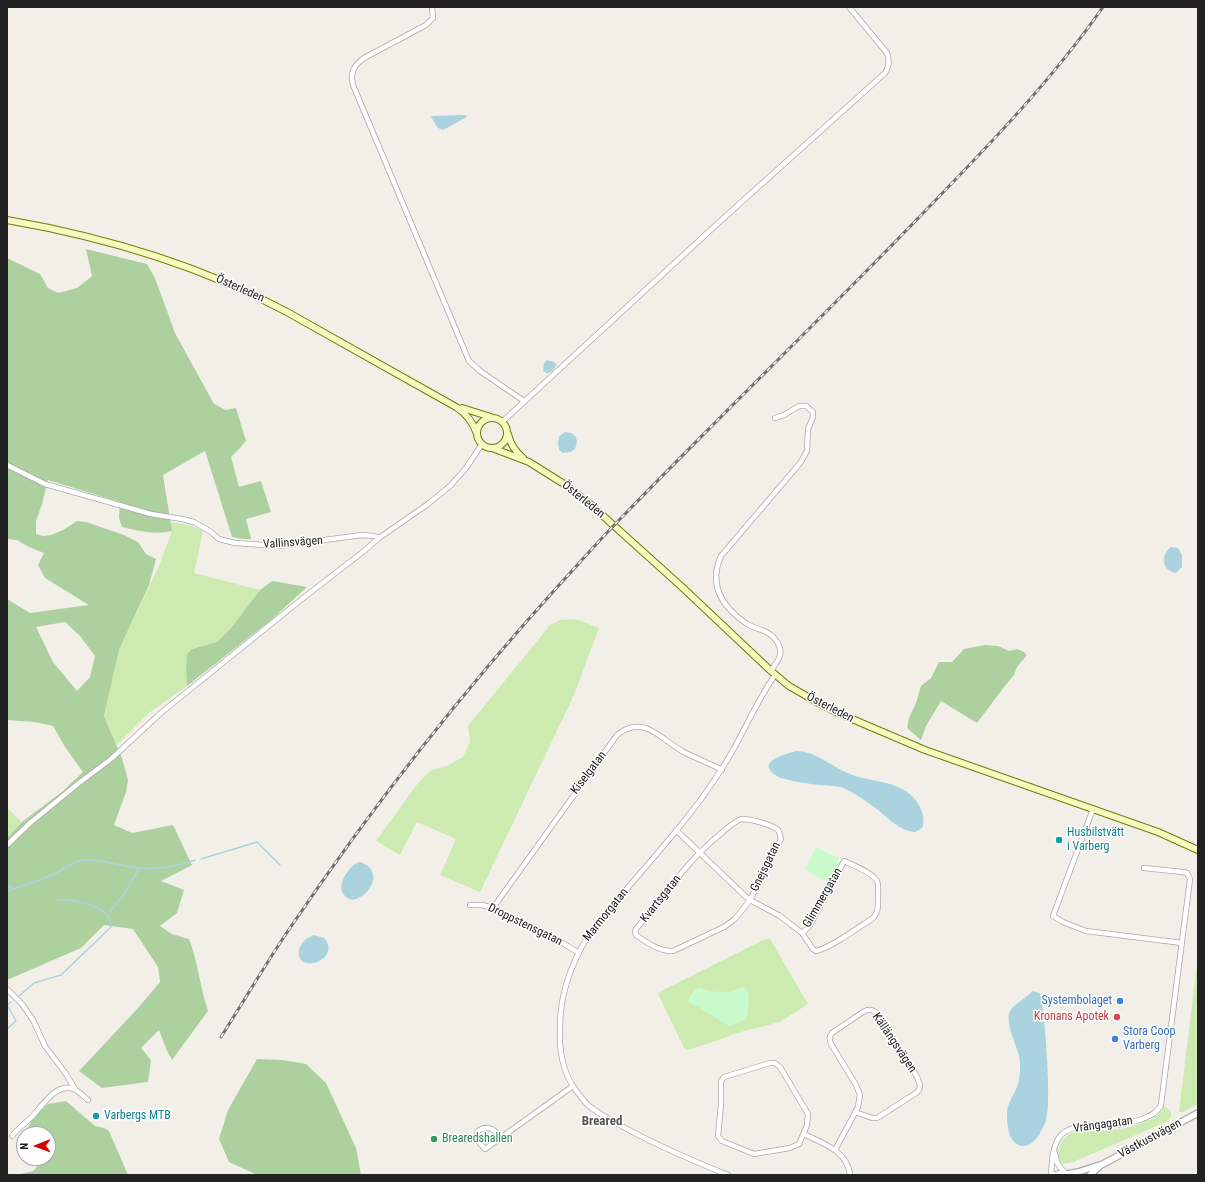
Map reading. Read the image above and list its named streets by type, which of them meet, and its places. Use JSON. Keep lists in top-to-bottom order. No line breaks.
{"streets":{"main road":["Österleden"],"street":["Vallinsvägen","Kiselgatan","Gnejsgatan","Glimmergatan","Kvartsgatan","Marmorgatan","Droppstensgatan","Källängsvägen","Vrångagatan","Västkustvägen"]},"crossings":[["Österleden","Marmorgatan"],["Kiselgatan","Marmorgatan"],["Kiselgatan","Droppstensgatan"],["Gnejsgatan","Glimmergatan"],["Gnejsgatan","Kvartsgatan"],["Glimmergatan","Kvartsgatan"],["Glimmergatan","Marmorgatan"],["Marmorgatan","Droppstensgatan"]],"districts":["Breared"],"places":["Husbilstvätt i Varberg","Systembolaget","Kronans Apotek","Stora Coop Varberg","Varbergs MTB","Brearedshallen"],"north":"left"}
